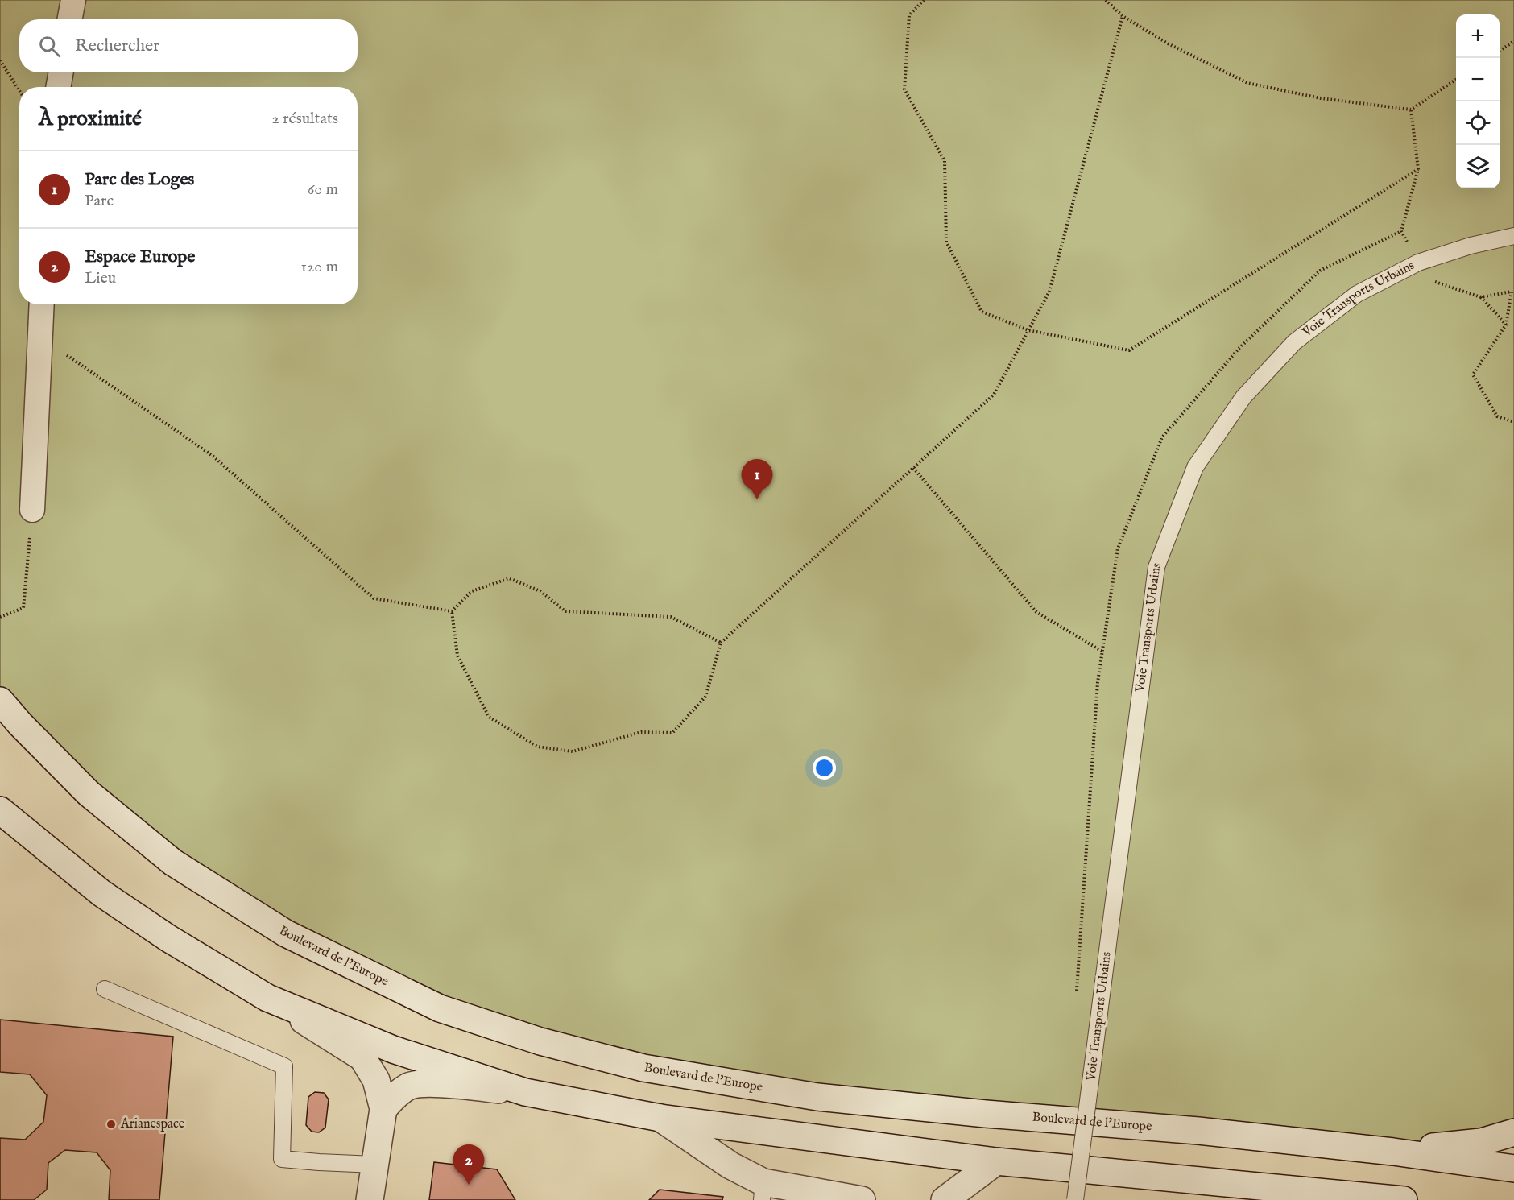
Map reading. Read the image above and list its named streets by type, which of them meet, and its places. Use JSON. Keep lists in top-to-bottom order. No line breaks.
{"streets":{"main road":["Boulevard de l'Europe"],"lane":["Voie Transports Urbains"]},"places":["Arianespace"],"page":{"map_buttons":["+","−"],"search":"Rechercher","heading":["À proximité","2 résultats"],"list":[{"mark":"1","name":"Parc des Loges","note":"Parc","value":"60 m"},{"mark":"2","name":"Espace Europe","note":"Lieu","value":"120 m"}],"pins":["1","2"]}}
